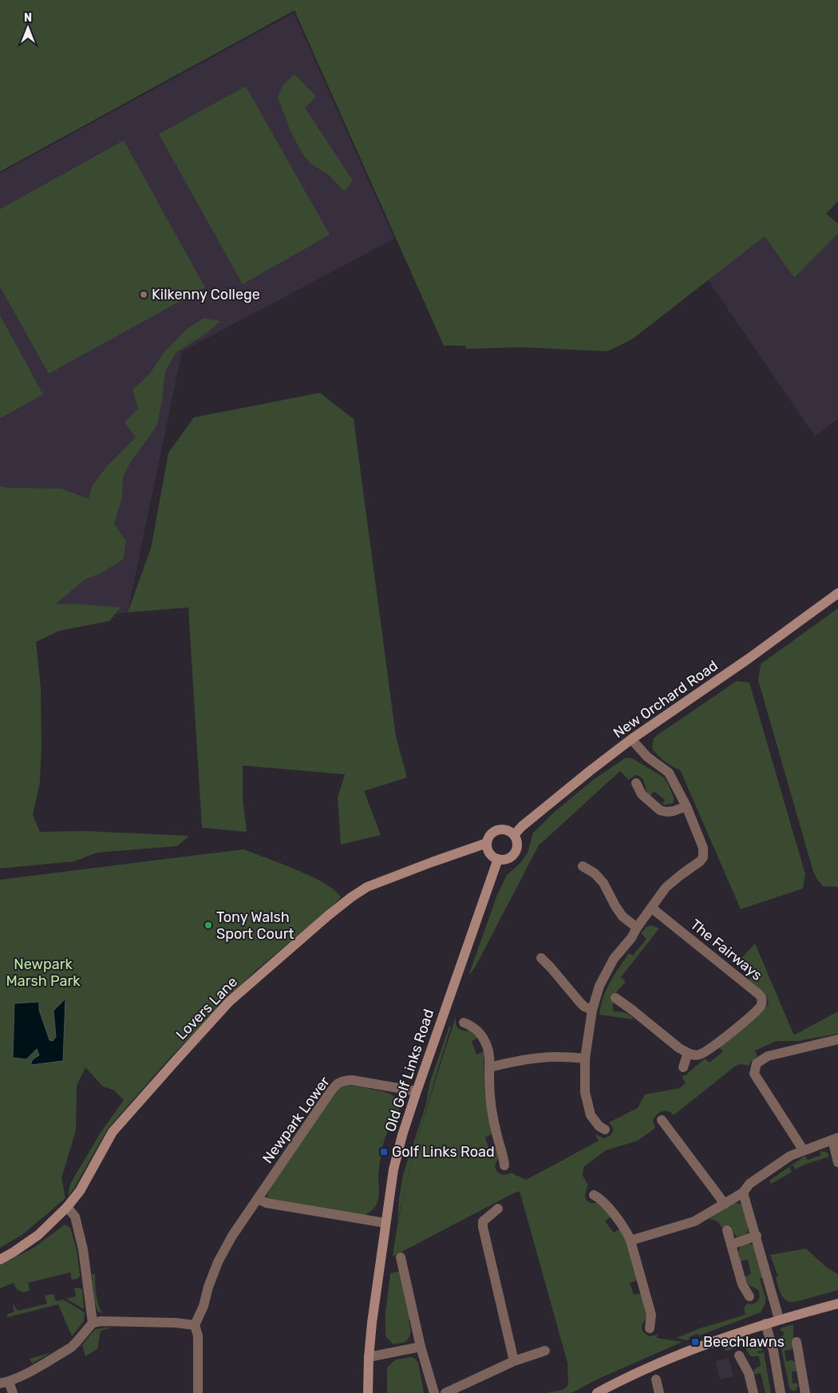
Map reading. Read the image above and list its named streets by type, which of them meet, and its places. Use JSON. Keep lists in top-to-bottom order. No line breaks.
{"streets":{"street":["New Orchard Road","The Fairways","Lovers Lane","Old Golf Links Road","Newpark Lower"]},"crossings":[["New Orchard Road","Lovers Lane"],["New Orchard Road","Old Golf Links Road"],["Lovers Lane","Old Golf Links Road"],["Old Golf Links Road","Newpark Lower"]],"parks":["Newpark Marsh Park"],"places":{"other":["Kilkenny College","Tony Walsh Sport Court"],"transit":["Golf Links Road","Beechlawns"]},"north":"top"}
